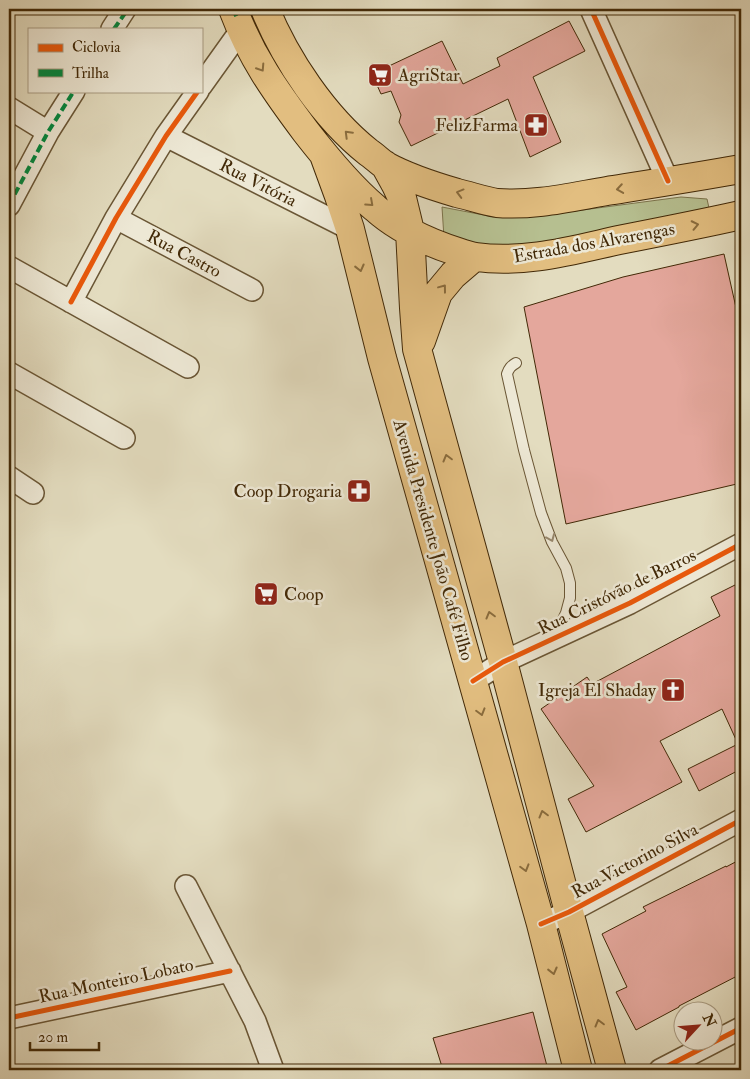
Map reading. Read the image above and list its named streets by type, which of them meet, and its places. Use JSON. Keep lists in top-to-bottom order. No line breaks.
{"streets":{"main road":["Estrada dos Alvarengas","Avenida Presidente João Café Filho"],"street":["Rua Vitória","Rua Castro","Rua Cristóvão de Barros","Rua Victorino Silva","Rua Monteiro Lobato"]},"crossings":[["Rua Vitória","Avenida Presidente João Café Filho"],["Estrada dos Alvarengas","Avenida Presidente João Café Filho"],["Avenida Presidente João Café Filho","Rua Cristóvão de Barros"],["Avenida Presidente João Café Filho","Rua Victorino Silva"]],"places":{"supermarket":["AgriStar","Coop"],"pharmacy":["FelizFarma","Coop Drogaria"],"church":["Igreja El Shaday"]},"legend":["Ciclovia","Trilha"],"scale_bar":"20 m","north":"top right"}
